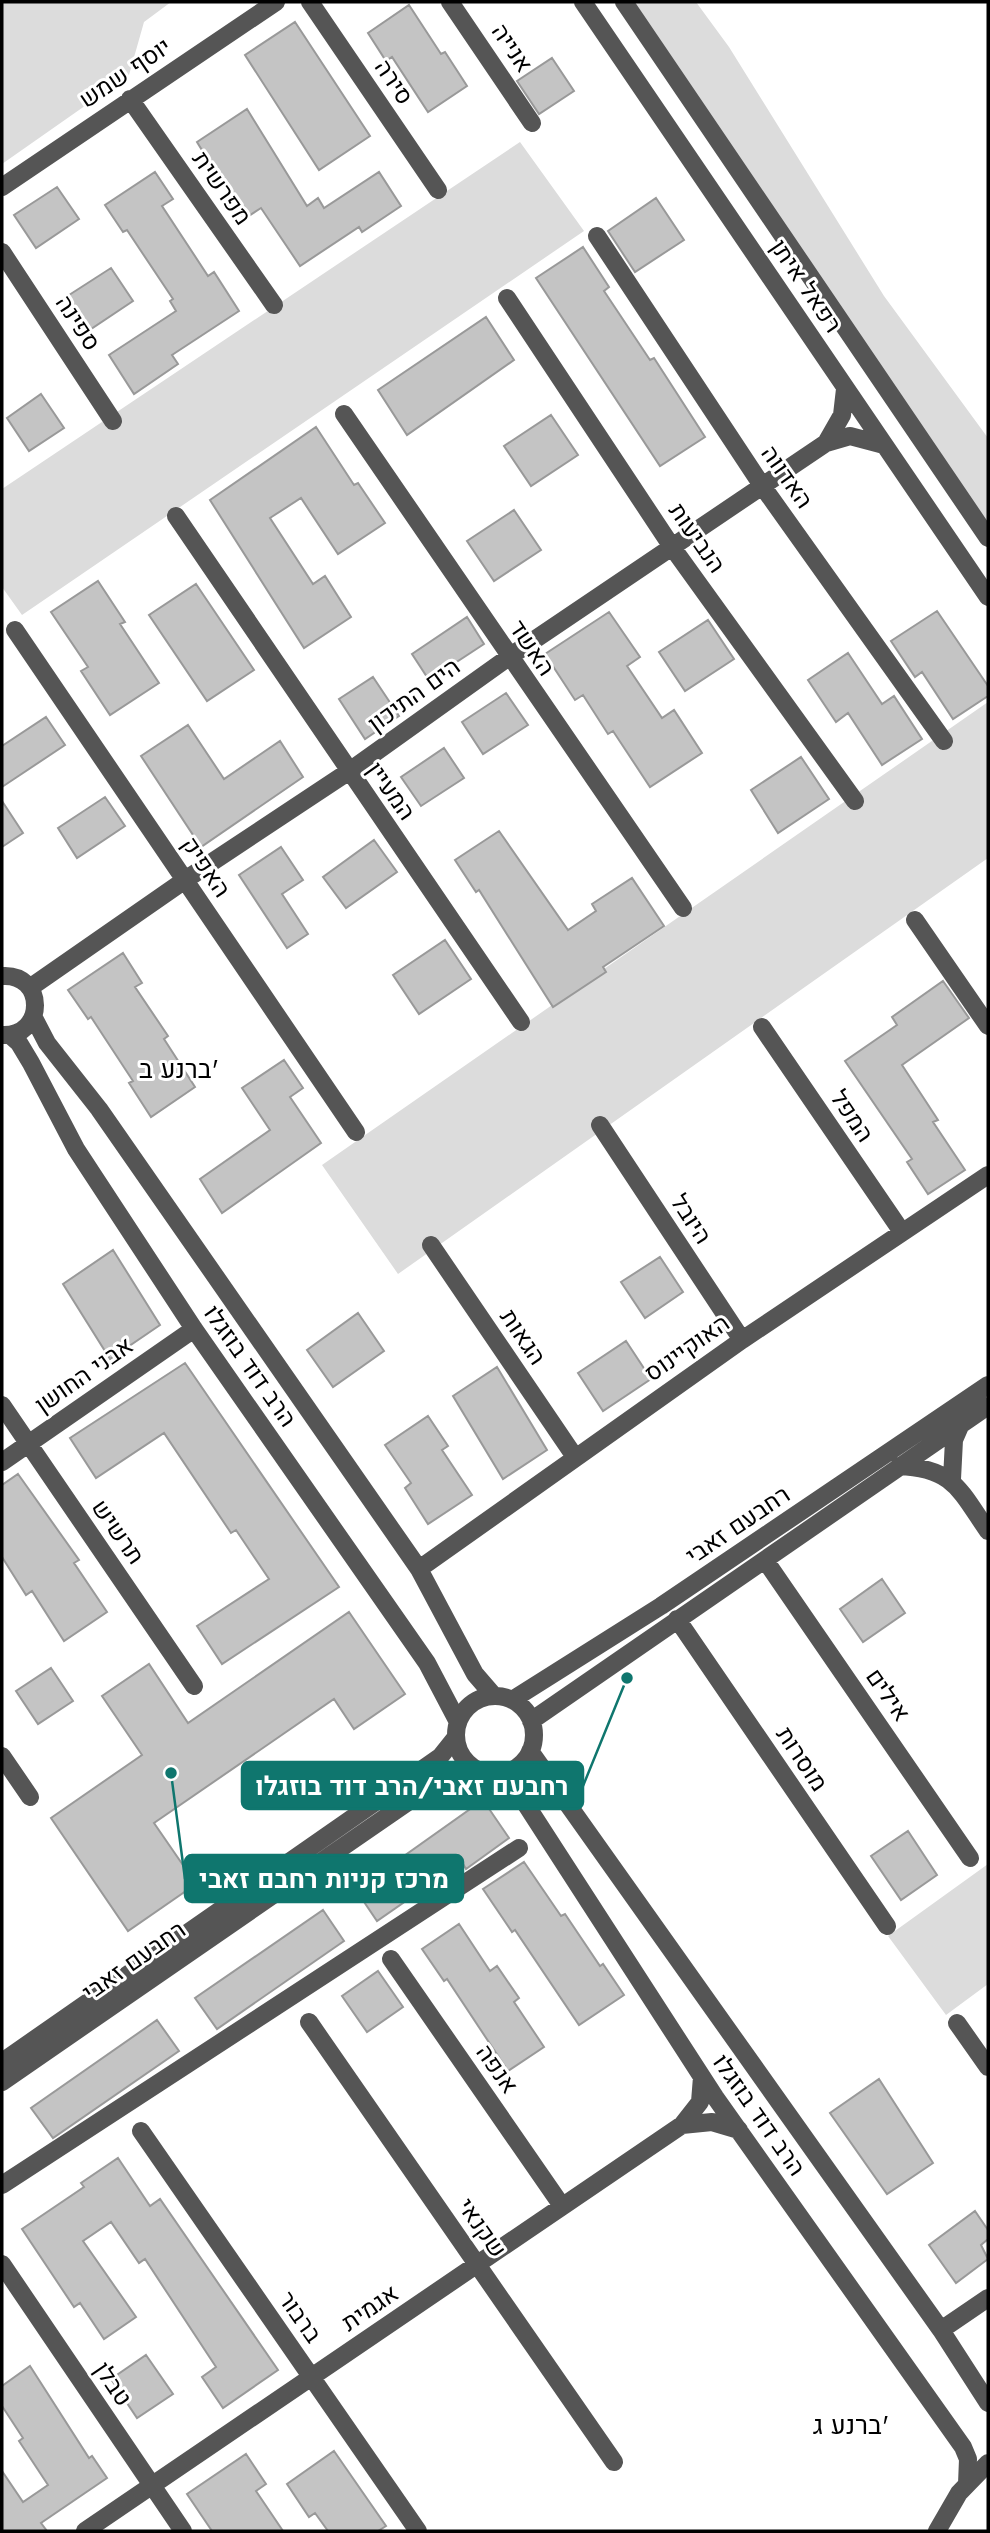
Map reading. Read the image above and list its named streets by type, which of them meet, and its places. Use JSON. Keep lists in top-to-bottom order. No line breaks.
{"streets":{"street":["אנייה","יוסף שמש","סירה","מפרשית","רפאל איתן","ספינה","האדווה","הנביעות","האשד","הים התיכון","המעיין","האפיק","המפל","היובל","הגאות","האוקיינוס","הרב דוד בוזגלו","אבני החושן","רחבעם זאבי","תרשיש","אילים","מוסרות","אנפה","שקנאי","אגמית","ברבור","טבלן"]},"crossings":[["יוסף שמש","מפרשית"],["רפאל איתן","הים התיכון"],["האדווה","הים התיכון"],["הנביעות","הים התיכון"],["האשד","הים התיכון"],["הים התיכון","המעיין"],["הים התיכון","האפיק"],["המפל","האוקיינוס"],["היובל","האוקיינוס"],["הגאות","האוקיינוס"],["האוקיינוס","הרב דוד בוזגלו"],["הרב דוד בוזגלו","אבני החושן"],["הרב דוד בוזגלו","רחבעם זאבי"],["הרב דוד בוזגלו","אגמית"],["אבני החושן","תרשיש"],["רחבעם זאבי","אילים"],["רחבעם זאבי","מוסרות"],["אנפה","אגמית"],["שקנאי","אגמית"],["אגמית","ברבור"],["אגמית","טבלן"]],"districts":["ברנע ב'","ברנע ג'"],"places":["רחבעם זאבי/הרב דוד בוזגלו","מרכז קניות רחבם זאבי"]}
